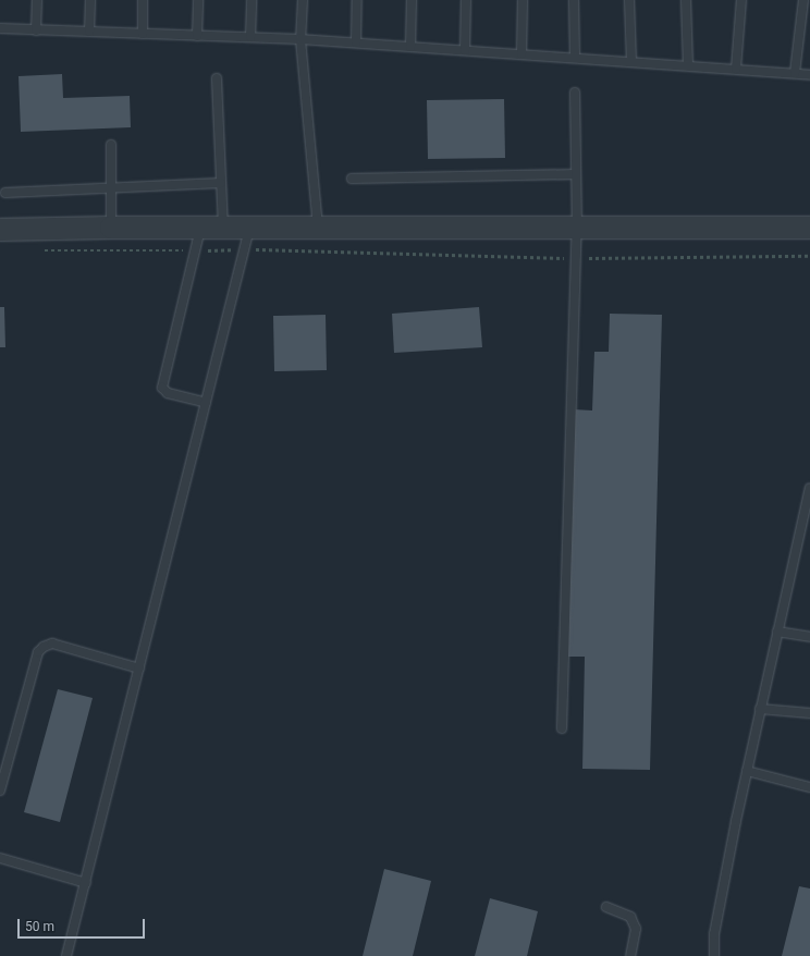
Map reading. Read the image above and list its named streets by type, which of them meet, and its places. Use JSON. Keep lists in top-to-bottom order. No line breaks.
{"scale_bar":"50 m"}
